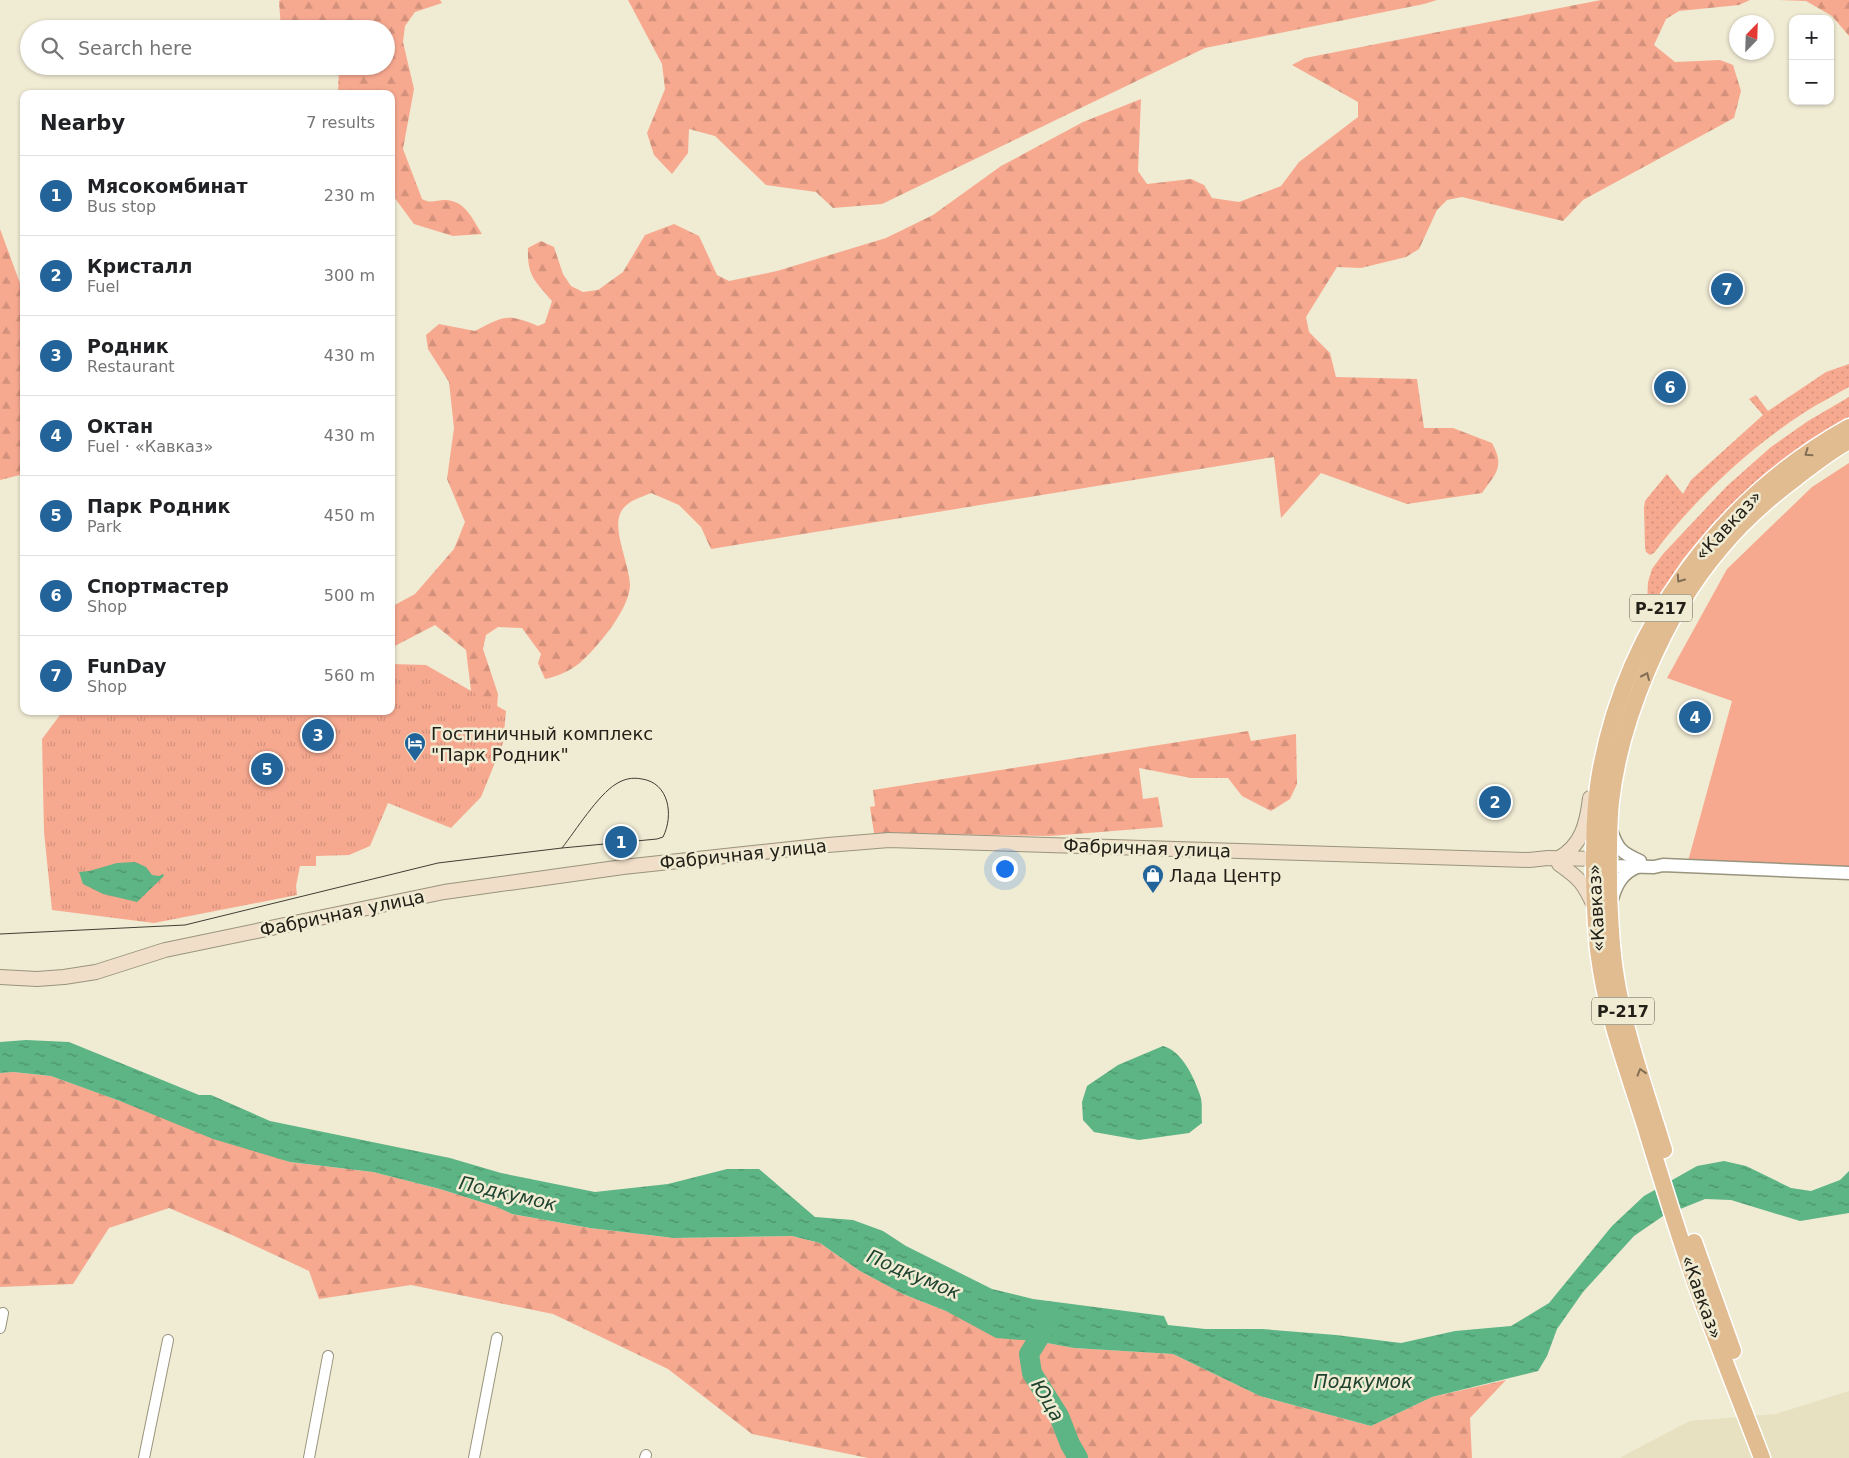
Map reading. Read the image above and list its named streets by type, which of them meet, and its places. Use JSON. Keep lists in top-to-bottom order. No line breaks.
{"streets":{"main road":["«Кавказ»","Р-217","Фабричная улица"]},"crossings":[["«Кавказ»","Фабричная улица"]],"water":["Подкумок","Юца"],"places":{"hotel":["Гостиничный комплекс \"Парк Родник\""],"shop":["Лада Центр"]},"north":"top right","page":{"map_buttons":["+","−"],"search":"Search here","heading":["Nearby","7 results"],"list":[{"mark":"1","name":"Мясокомбинат","note":"Bus stop","value":"230 m"},{"mark":"2","name":"Кристалл","note":"Fuel","value":"300 m"},{"mark":"3","name":"Родник","note":"Restaurant","value":"430 m"},{"mark":"4","name":"Октан","note":"Fuel · «Кавказ»","value":"430 m"},{"mark":"5","name":"Парк Родник","note":"Park","value":"450 m"},{"mark":"6","name":"Спортмастер","note":"Shop","value":"500 m"},{"mark":"7","name":"FunDay","note":"Shop","value":"560 m"}],"pins":["7","6","4","3","5","2","1"]}}
